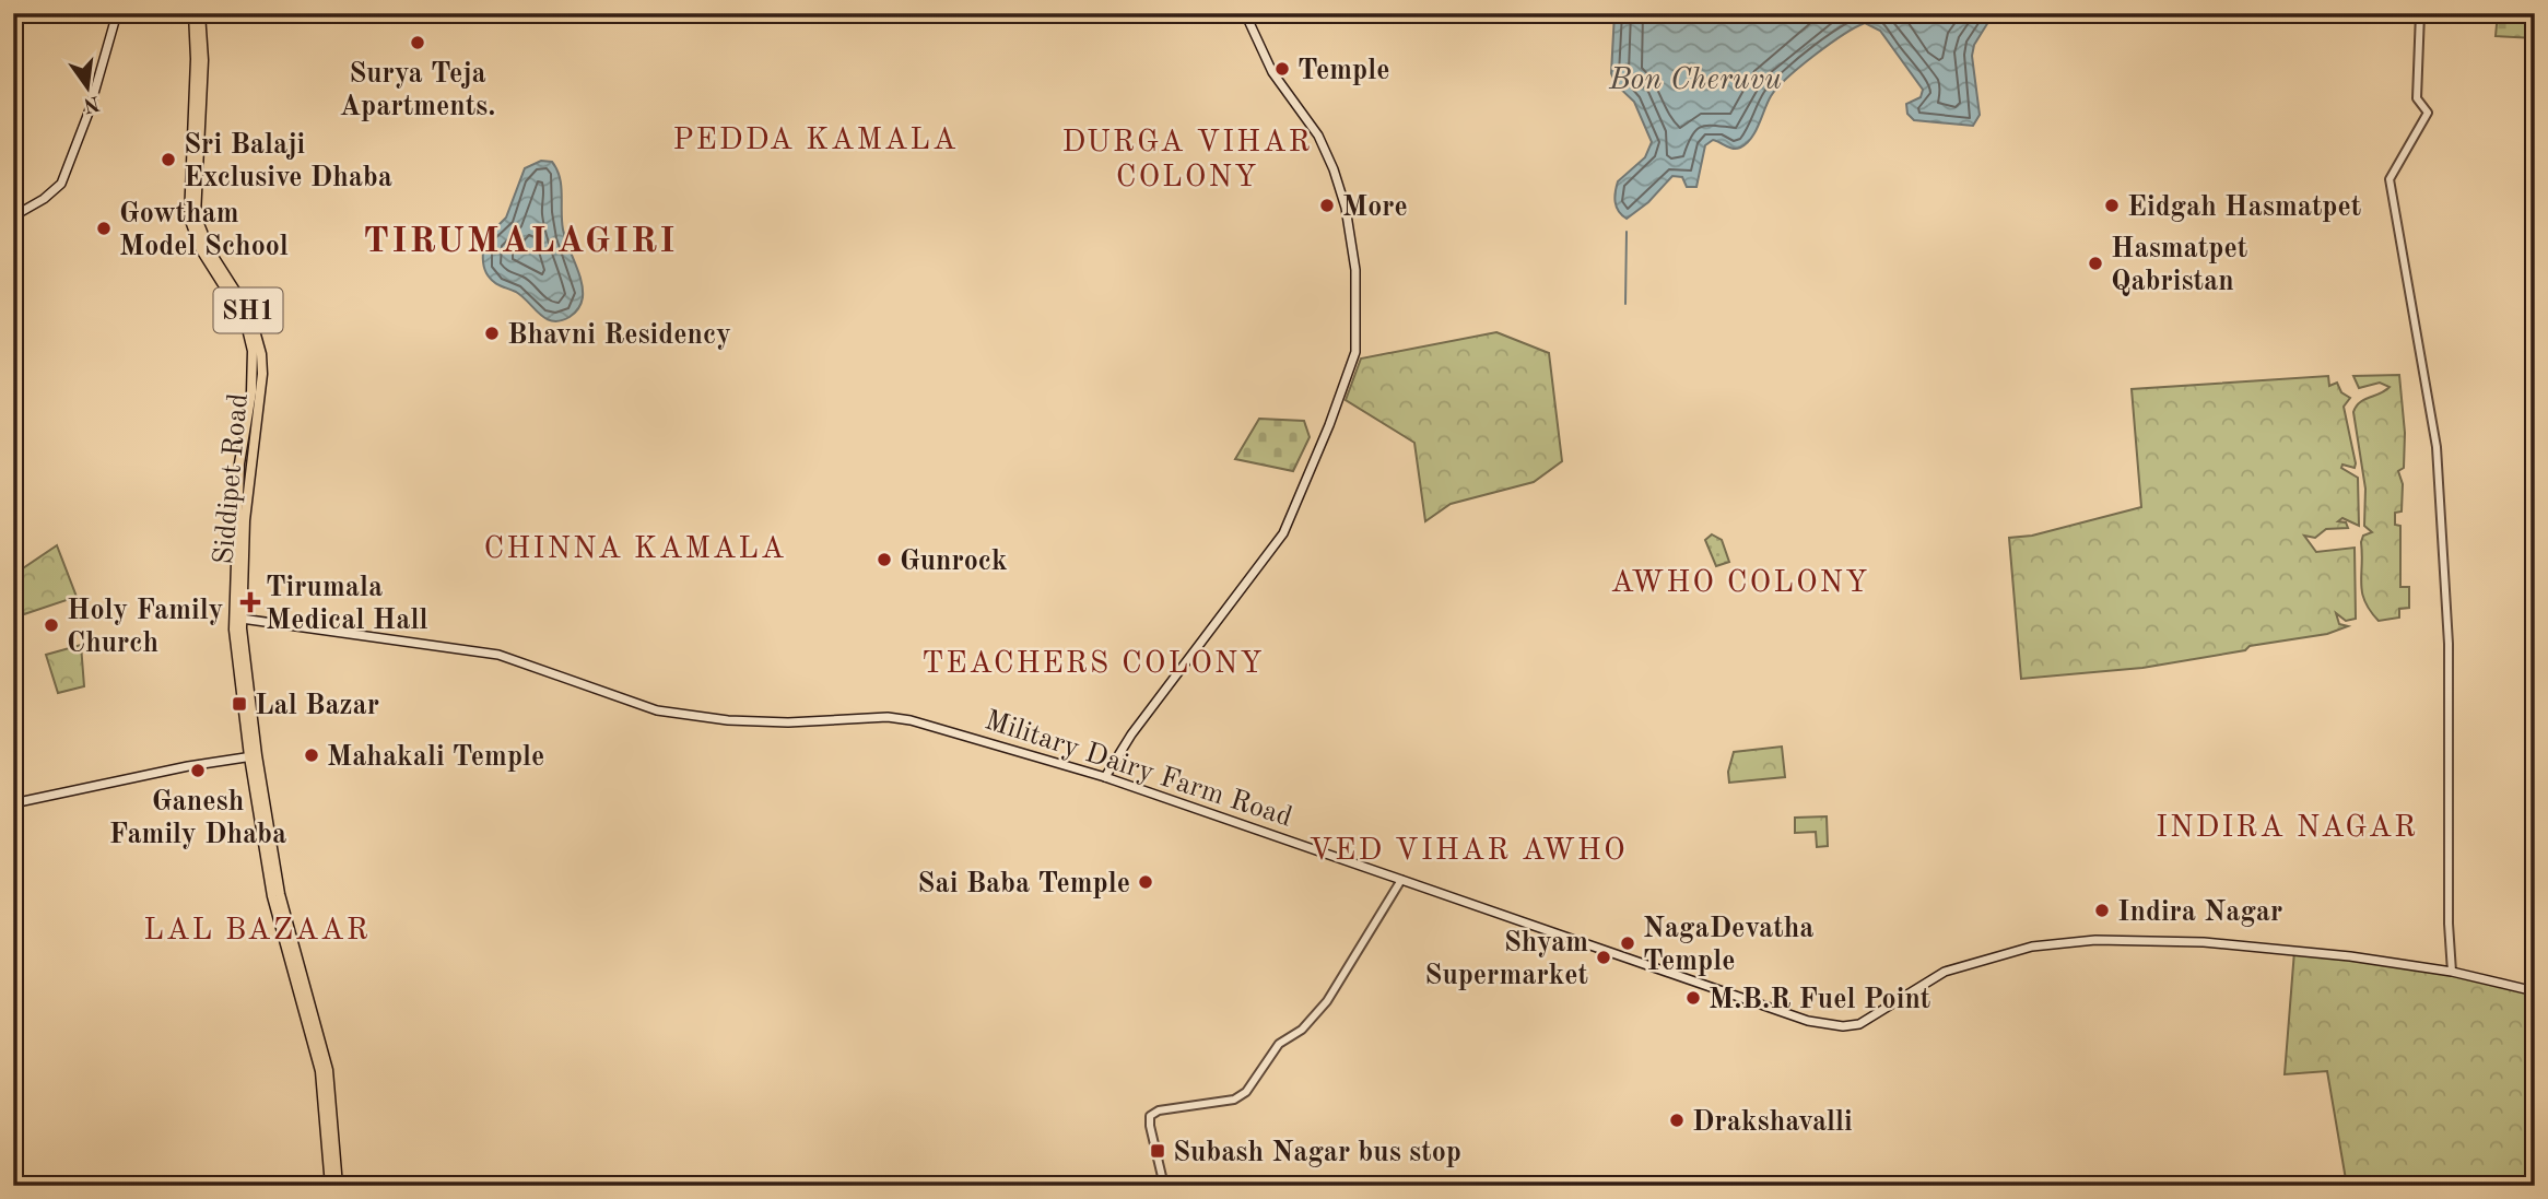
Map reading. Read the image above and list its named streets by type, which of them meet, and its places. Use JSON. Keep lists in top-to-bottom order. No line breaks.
{"streets":{"main road":["SH1","Siddipet Road","Military Dairy Farm Road"]},"crossings":[["Siddipet Road","Military Dairy Farm Road"]],"districts":["PEDDA KAMALA","DURGA VIHAR COLONY","TIRUMALAGIRI","CHINNA KAMALA","AWHO COLONY","TEACHERS COLONY","INDIRA NAGAR","VED VIHAR AWHO","LAL BAZAAR"],"water":["Bon Cheruvu"],"places":{"other":["Surya Teja Apartments.","Temple","Sri Balaji Exclusive Dhaba","More","Eidgah Hasmatpet","Gowtham Model School","Hasmatpet Qabristan","Bhavni Residency","Gunrock","Holy Family Church","Mahakali Temple","Ganesh Family Dhaba","Sai Baba Temple","Indira Nagar","NagaDevatha Temple","Shyam Supermarket","M.B.R Fuel Point","Drakshavalli"],"health":["Tirumala Medical Hall"],"transit":["Lal Bazar","Subash Nagar bus stop"]},"north":"bottom"}
